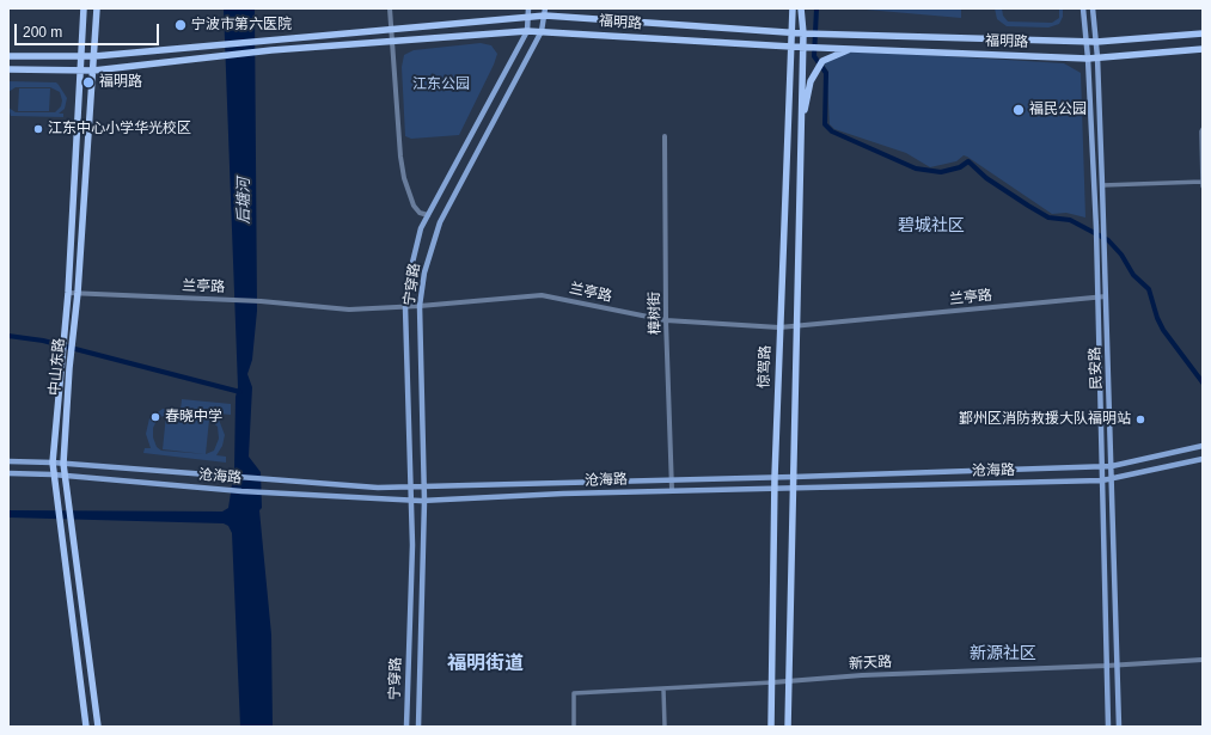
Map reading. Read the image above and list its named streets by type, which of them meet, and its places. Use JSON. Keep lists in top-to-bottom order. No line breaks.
{"streets":{"main road":["福明路","宁穿路","中山东路","惊驾路","民安路","沧海路"],"street":["兰亭路","樟树街","新天路"]},"crossings":[["福明路","宁穿路"],["福明路","中山东路"],["福明路","惊驾路"],["福明路","民安路"],["宁穿路","兰亭路"],["宁穿路","沧海路"],["兰亭路","樟树街"],["兰亭路","中山东路"],["兰亭路","惊驾路"],["兰亭路","民安路"],["樟树街","沧海路"],["中山东路","沧海路"],["惊驾路","沧海路"],["惊驾路","新天路"],["民安路","沧海路"],["民安路","新天路"]],"districts":["碧城社区","新源社区","福明街道"],"water":["后塘河"],"parks":["江东公园"],"places":["宁波市第六医院","福明路","福民公园","江东中心小学华光校区","春晓中学","鄞州区消防救援大队福明站"],"scale_bar":"200 m"}
